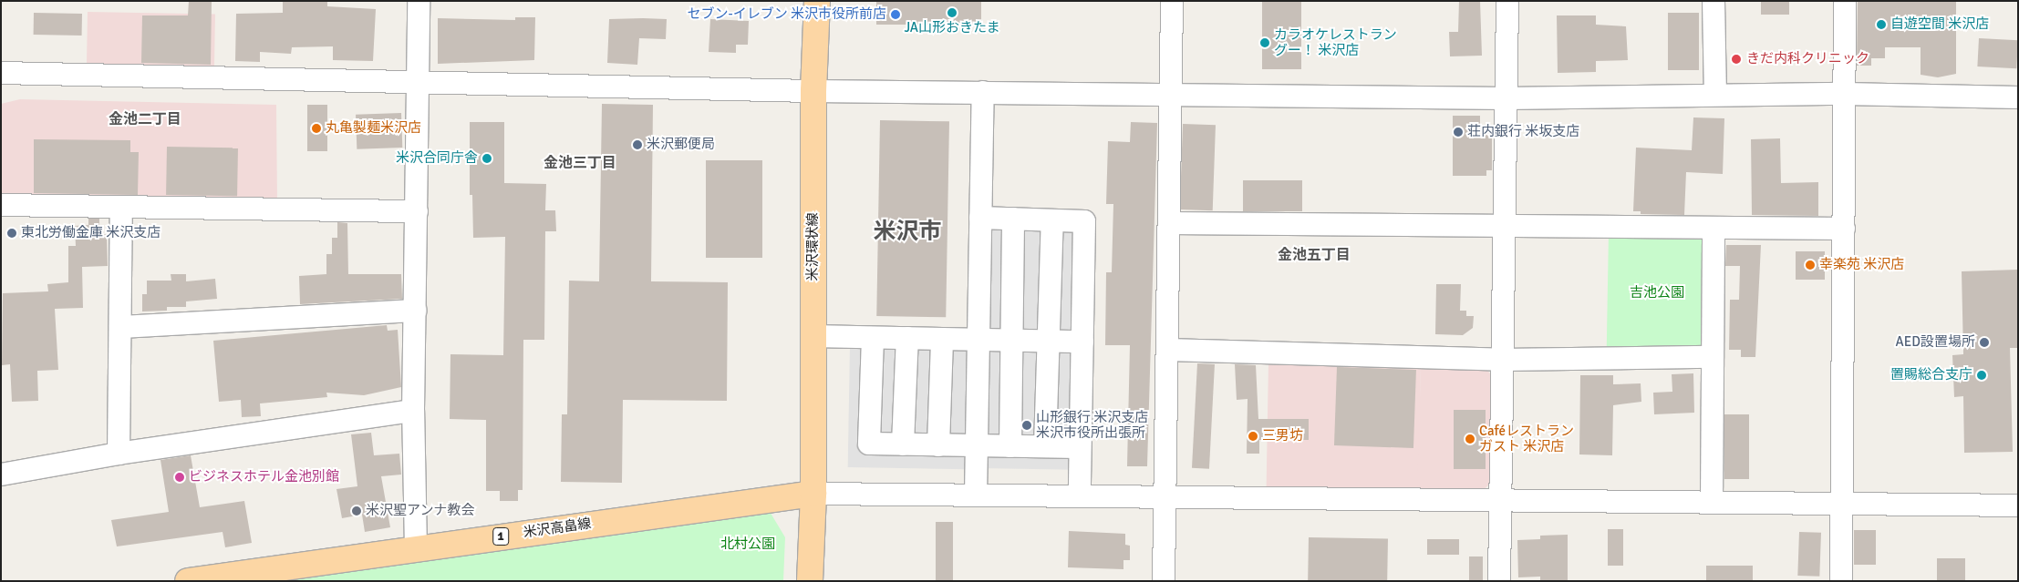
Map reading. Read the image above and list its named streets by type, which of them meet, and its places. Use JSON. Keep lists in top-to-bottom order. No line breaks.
{"streets":{"main road":["米沢環状線","米沢高畠線","1"]},"crossings":[["米沢環状線","米沢高畠線"]],"districts":["金池二丁目","金池三丁目","米沢市","金池五丁目"],"parks":["吉池公園","北村公園"],"places":["JA山形おきたま","セブン-イレブン 米沢市役所前店","自遊空間 米沢店","カラオケレストラン グー！ 米沢店","きだ内科クリニック","丸亀製麺米沢店","荘内銀行 米坂支店","米沢郵便局","米沢合同庁舎","東北労働金庫 米沢支店","幸楽苑 米沢店","AED設置場所","置賜総合支庁","山形銀行 米沢支店 米沢市役所出張所","三男坊","Caféレストラン ガスト 米沢店","ビジネスホテル金池別館","米沢聖アンナ教会"]}
